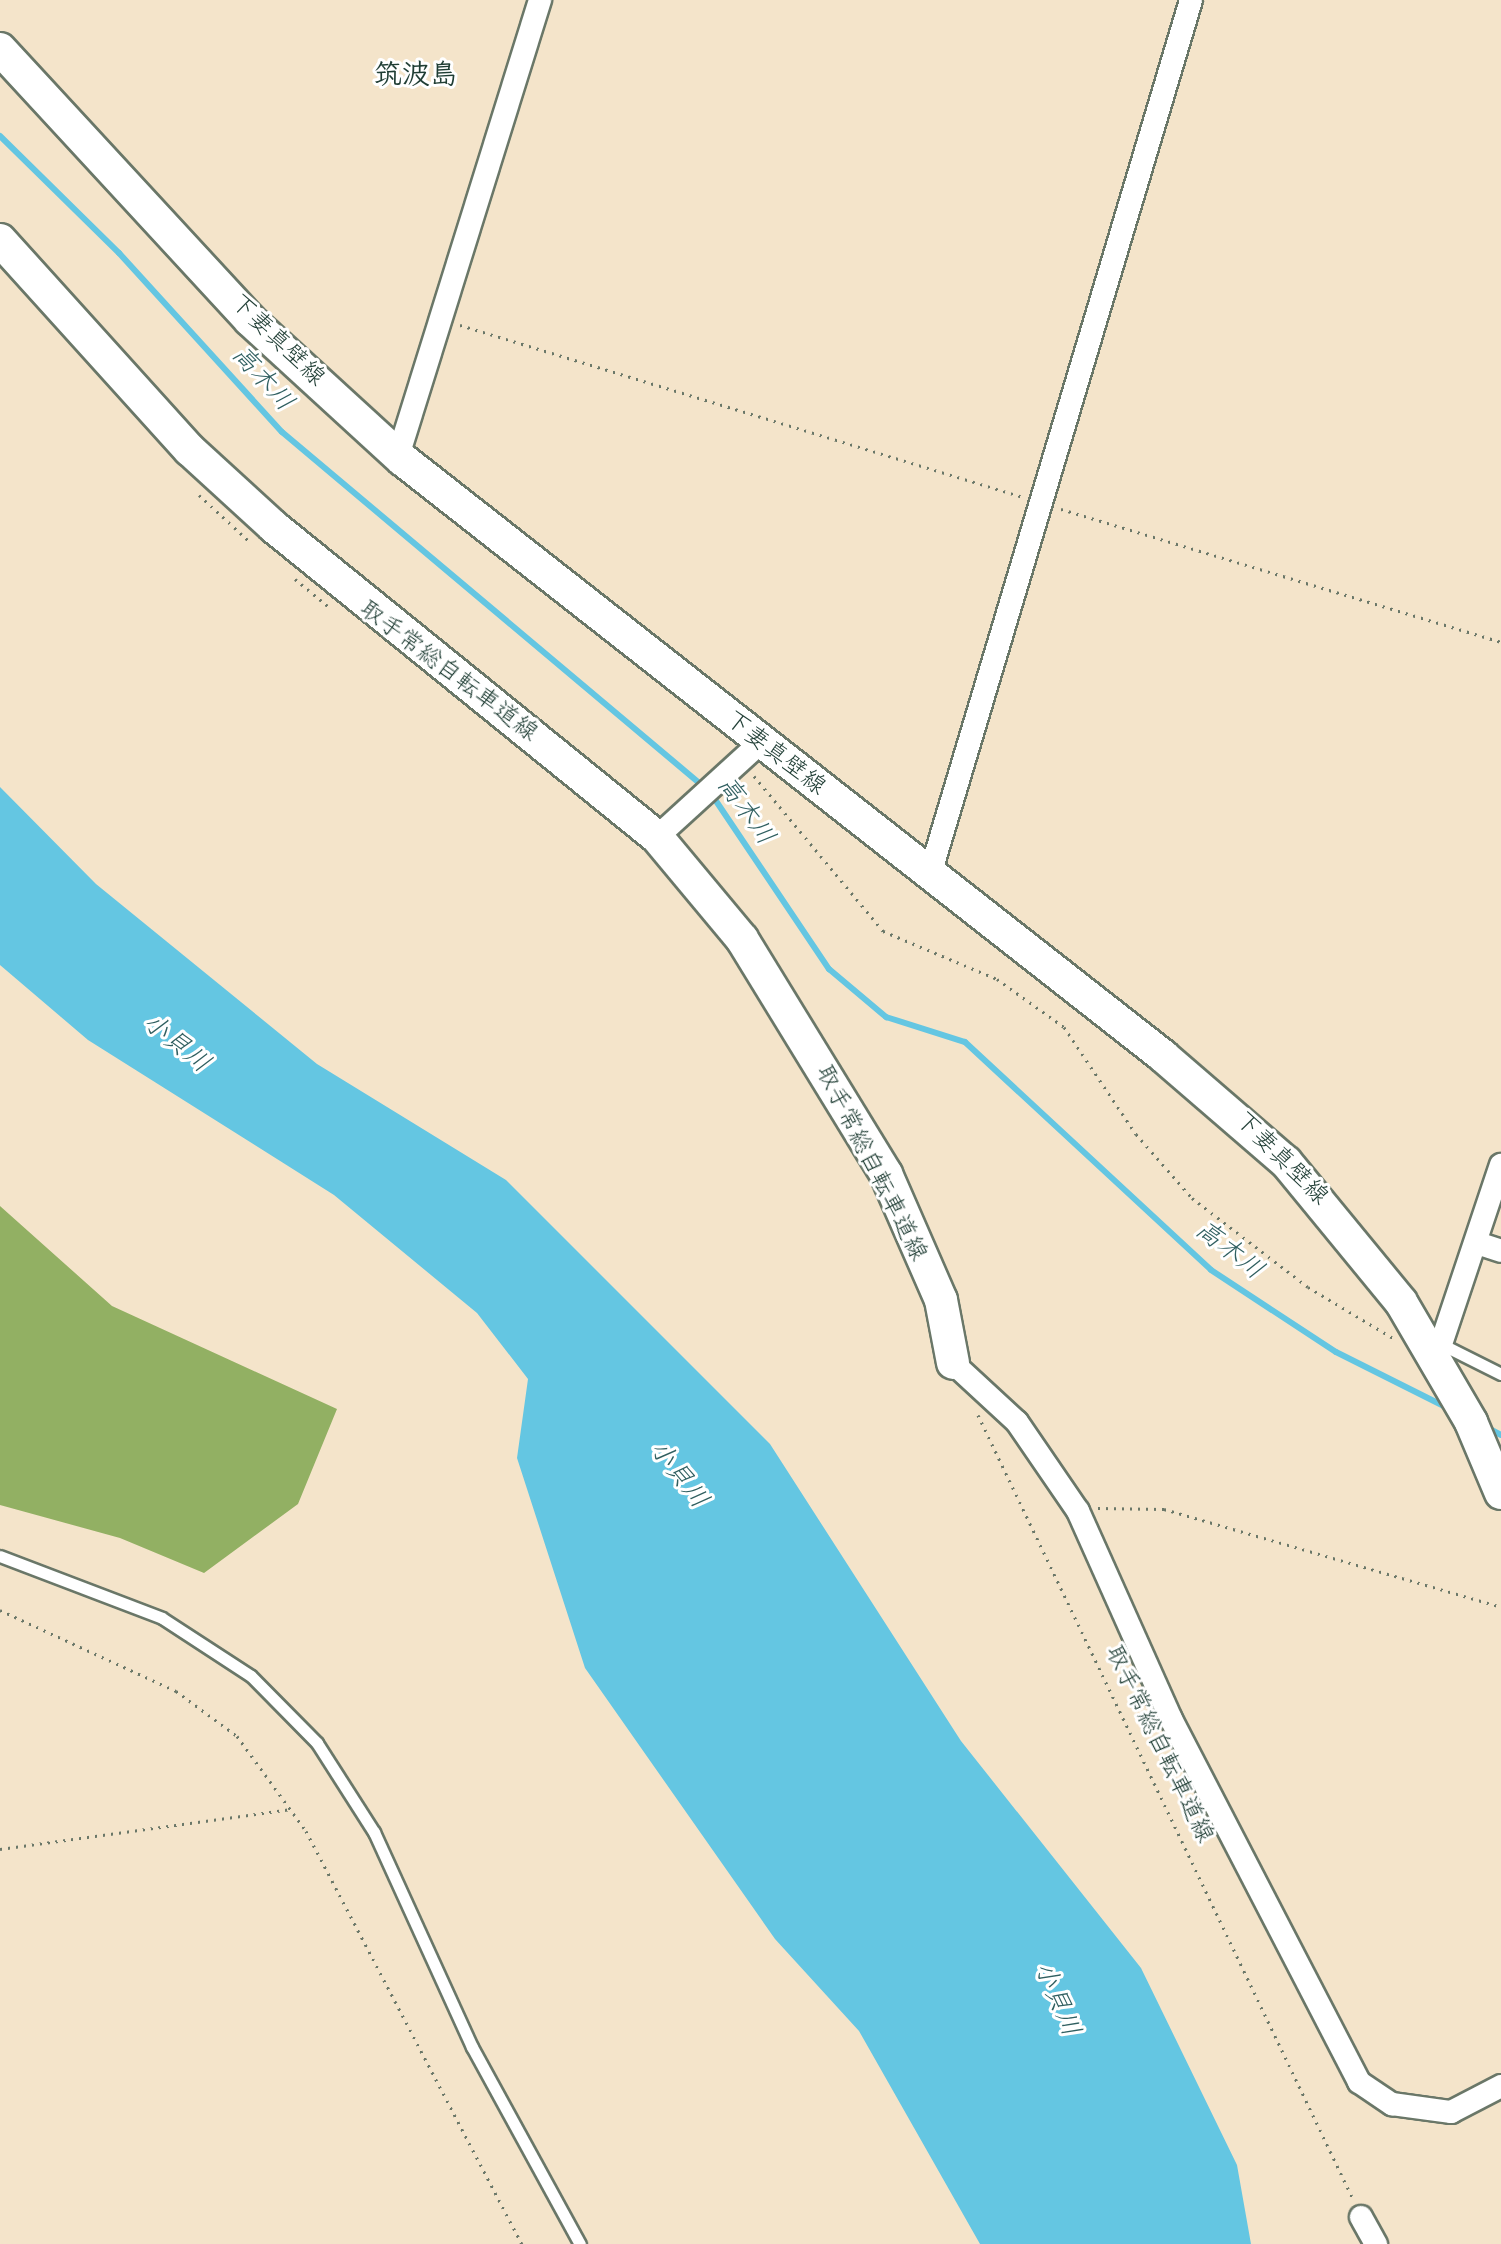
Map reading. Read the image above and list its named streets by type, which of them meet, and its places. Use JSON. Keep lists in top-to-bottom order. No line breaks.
{"streets":{"main road":["下妻真壁線"],"path":["取手常総自転車道線"]},"districts":["筑波島"],"water":["高木川","小貝川"]}
